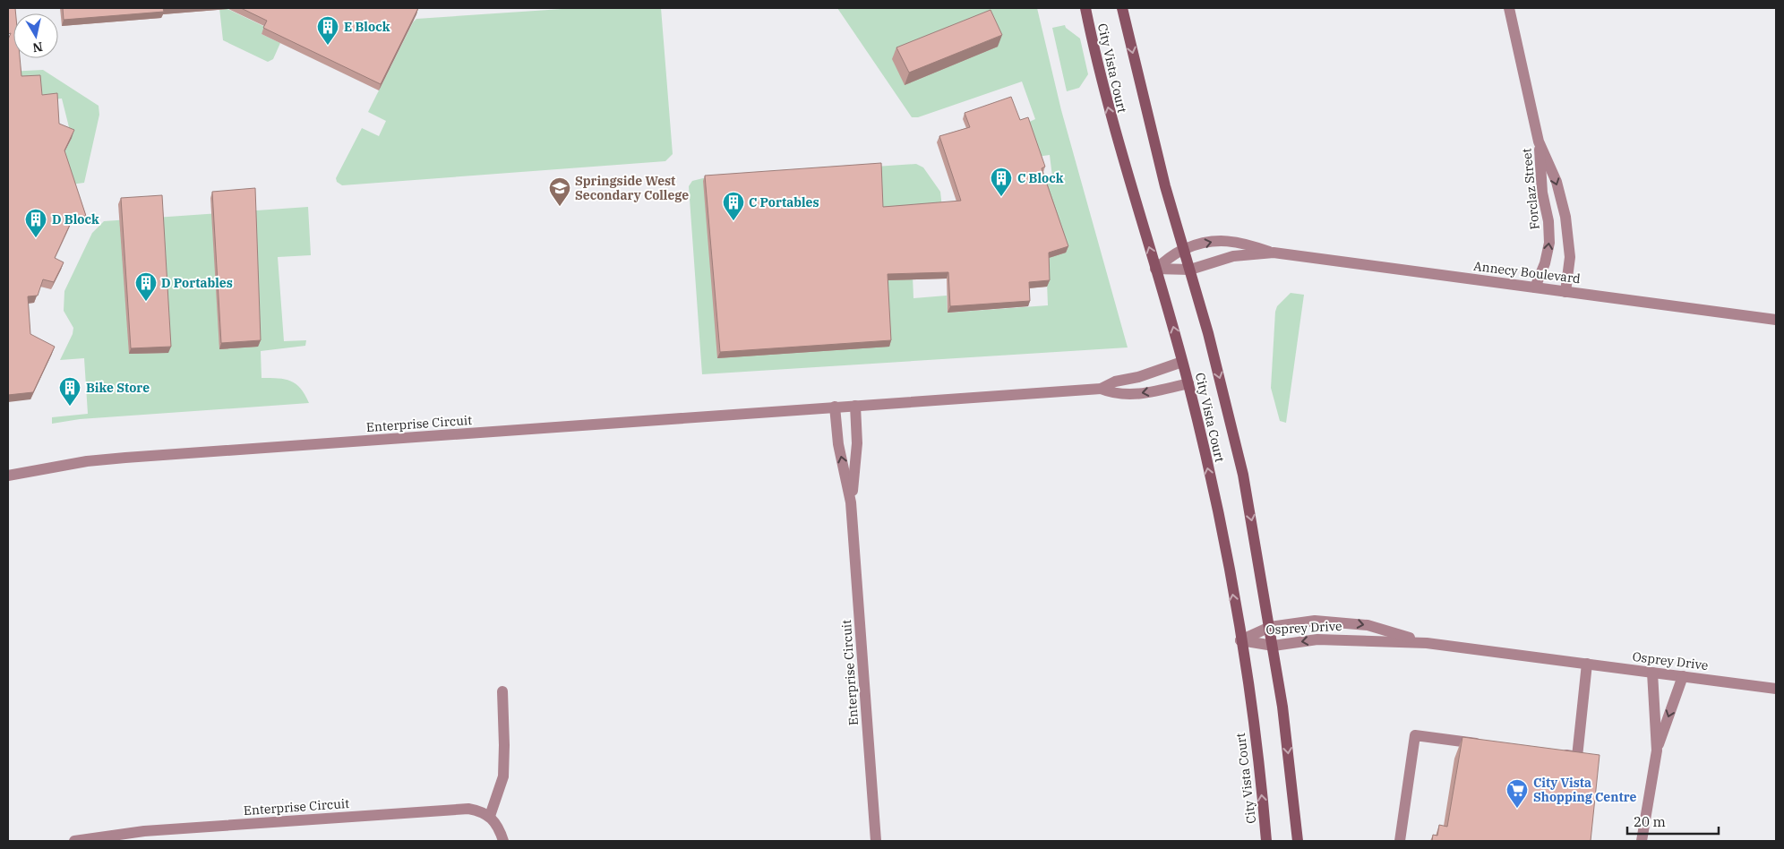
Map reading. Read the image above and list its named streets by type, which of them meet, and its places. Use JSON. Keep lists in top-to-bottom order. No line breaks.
{"streets":{"street":["City Vista Court","Forclaz Street","Annecy Boulevard","Enterprise Circuit","Osprey Drive"]},"crossings":[["City Vista Court","Annecy Boulevard"],["City Vista Court","Enterprise Circuit"],["City Vista Court","Osprey Drive"],["Forclaz Street","Annecy Boulevard"]],"places":{"building":["E Block","C Block","C Portables","D Block","D Portables","Bike Store"],"school or university":["Springside West Secondary College"],"supermarket":["City Vista Shopping Centre"]},"scale_bar":"20 m","north":"bottom"}
